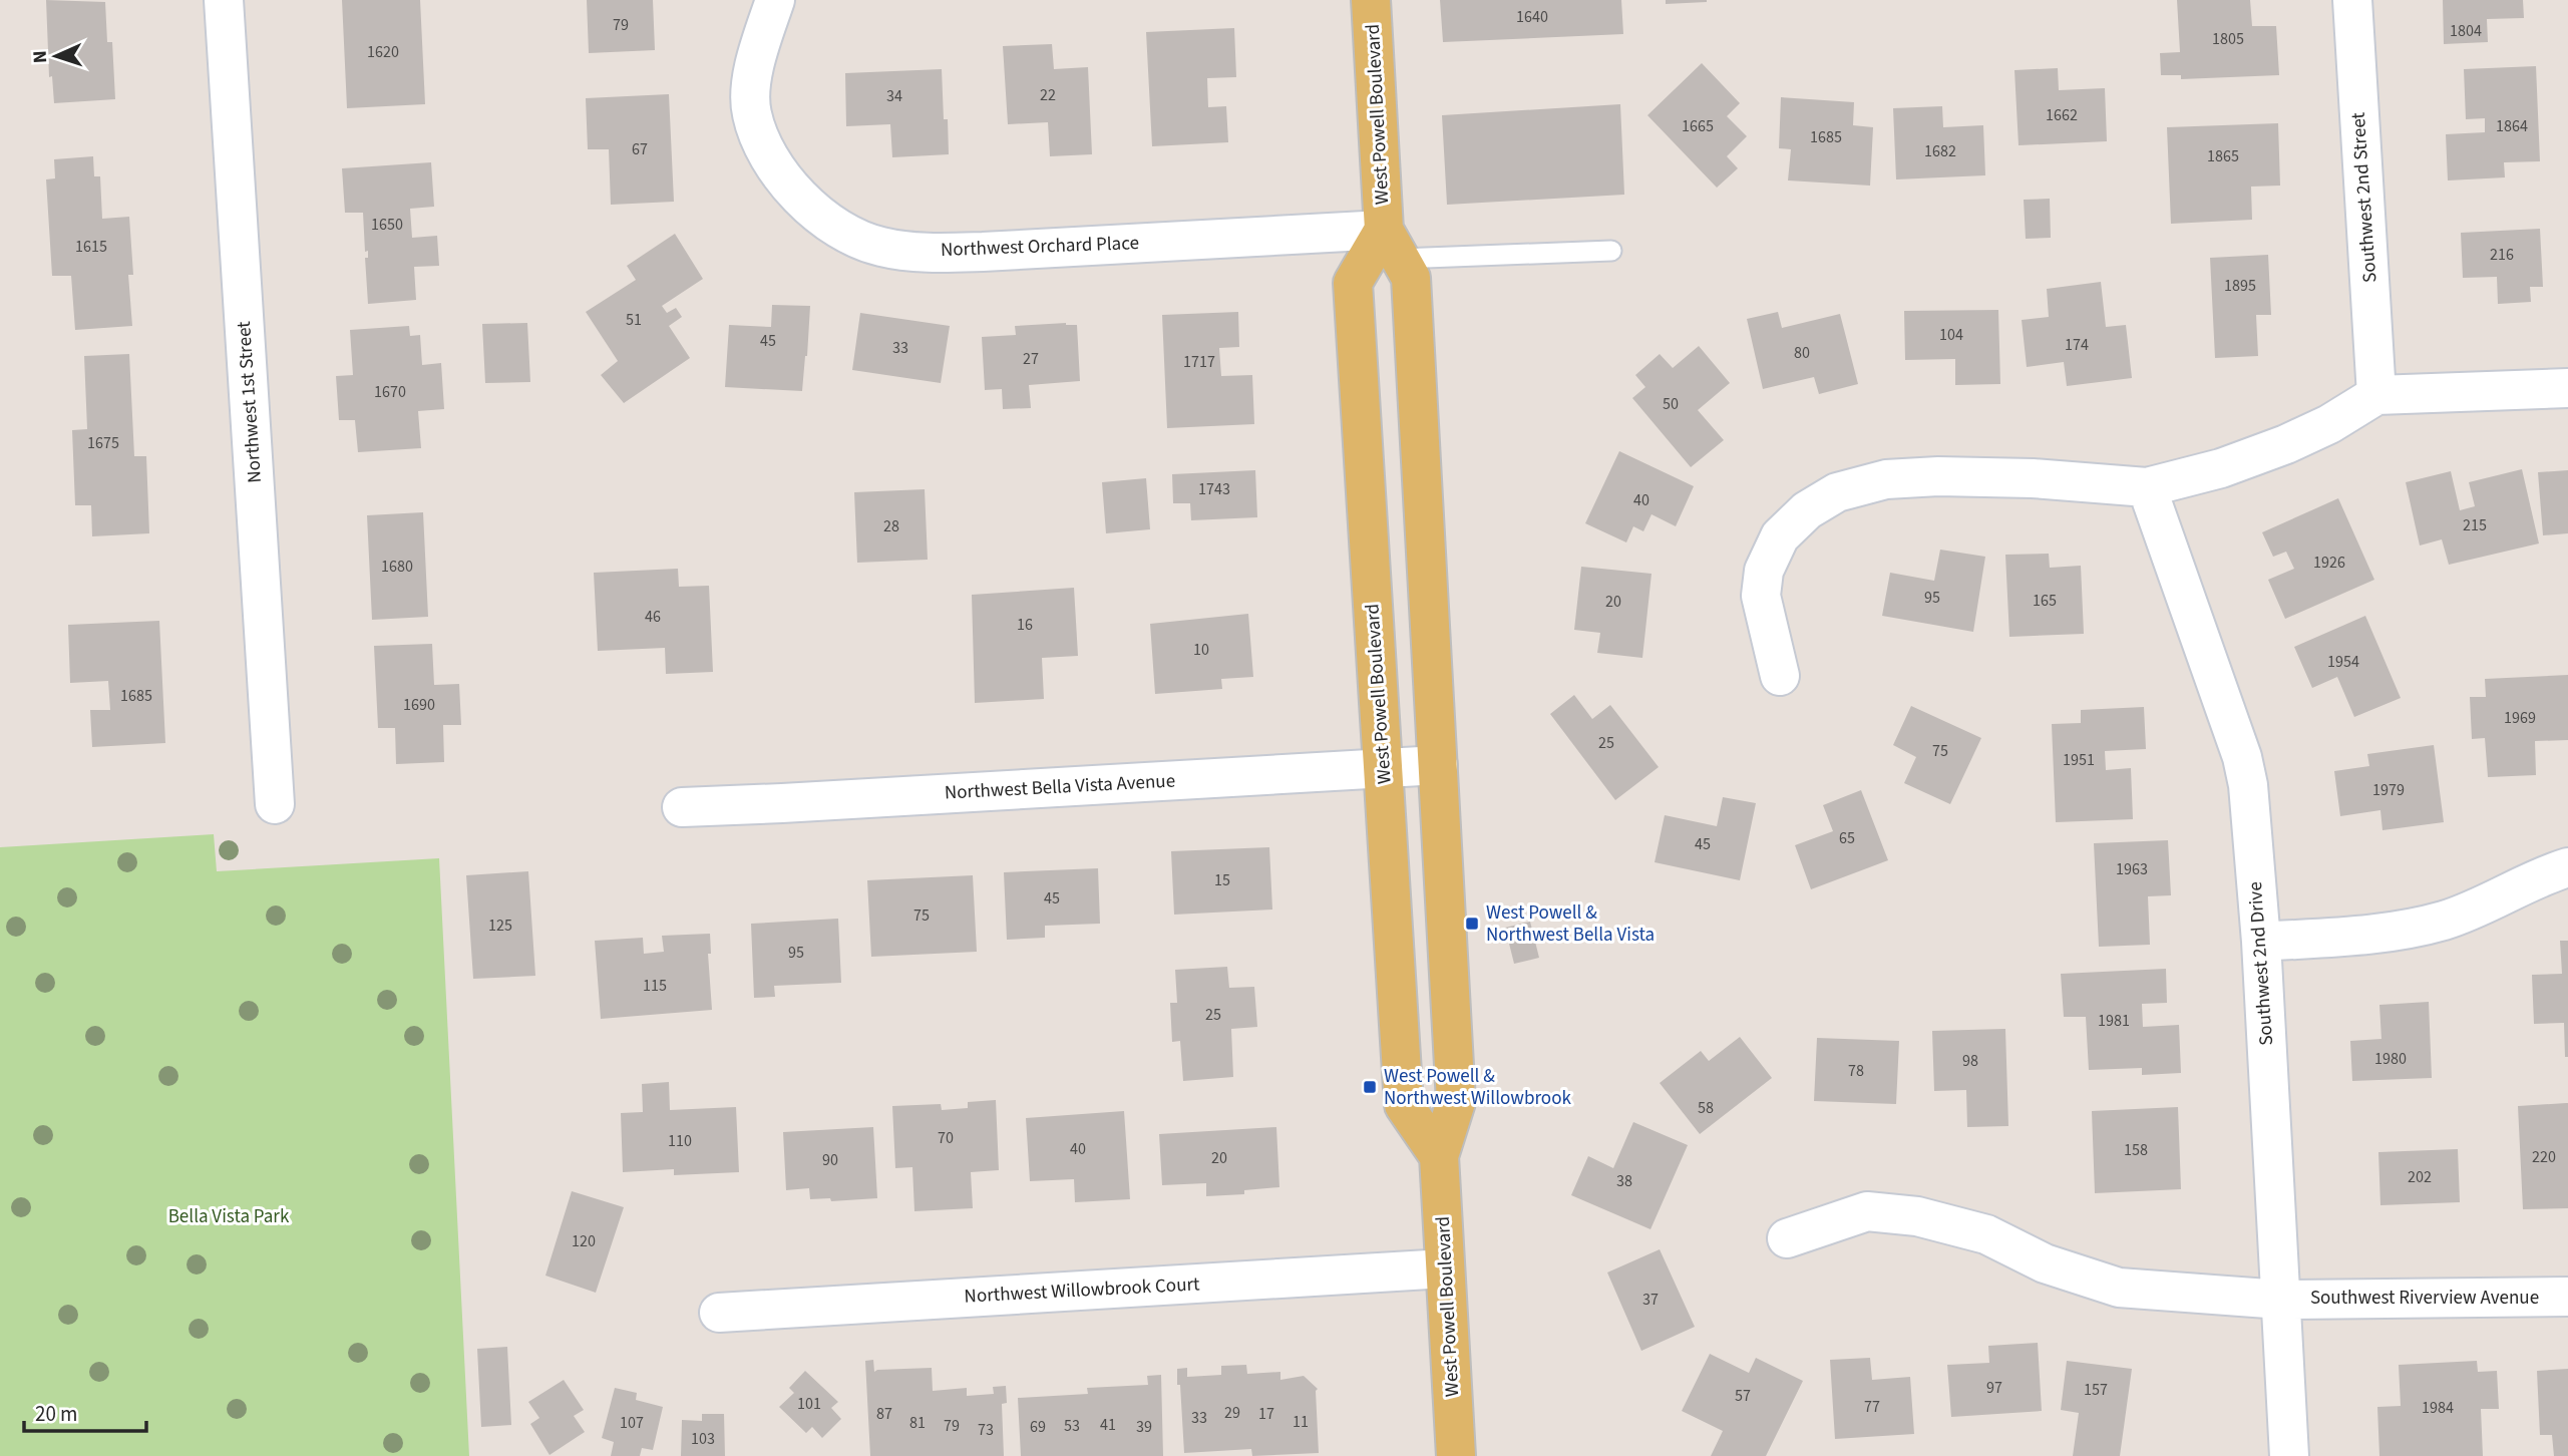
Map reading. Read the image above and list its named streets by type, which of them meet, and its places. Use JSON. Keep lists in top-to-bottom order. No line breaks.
{"streets":{"main road":["West Powell Boulevard"],"street":["Southwest 2nd Street","Northwest Orchard Place","Northwest 1st Street","Northwest Bella Vista Avenue","Southwest 2nd Drive","Northwest Willowbrook Court","Southwest Riverview Avenue"]},"crossings":[["West Powell Boulevard","Northwest Orchard Place"],["West Powell Boulevard","Northwest Bella Vista Avenue"],["West Powell Boulevard","Northwest Willowbrook Court"],["Southwest 2nd Drive","Southwest Riverview Avenue"]],"parks":["Bella Vista Park"],"places":{"transit":["West Powell & Northwest Bella Vista","West Powell & Northwest Willowbrook"]},"house_numbers":["1640","79","1804","1805","1620","22","34","1662","1665","1864","1685","67","1682","1865","1650","1615","216","1895","51","104","45","174","33","80","27","1717","1670","50","1675","1743","40","215","28","1926","1680","95","165","20","46","16","10","1954","1685","1690","1969","25","75","1951","1979","65","45","1963","15","45","75","125","95","115","25","1981","1980","98","78","58","70","110","40","158","220","20","90","202","38","120","37","97","157","57","101","77","1984","29","87","17","33","11","107","81","41","79","53","69","39","73","103"],"scale_bar":"20 m","north":"left"}
